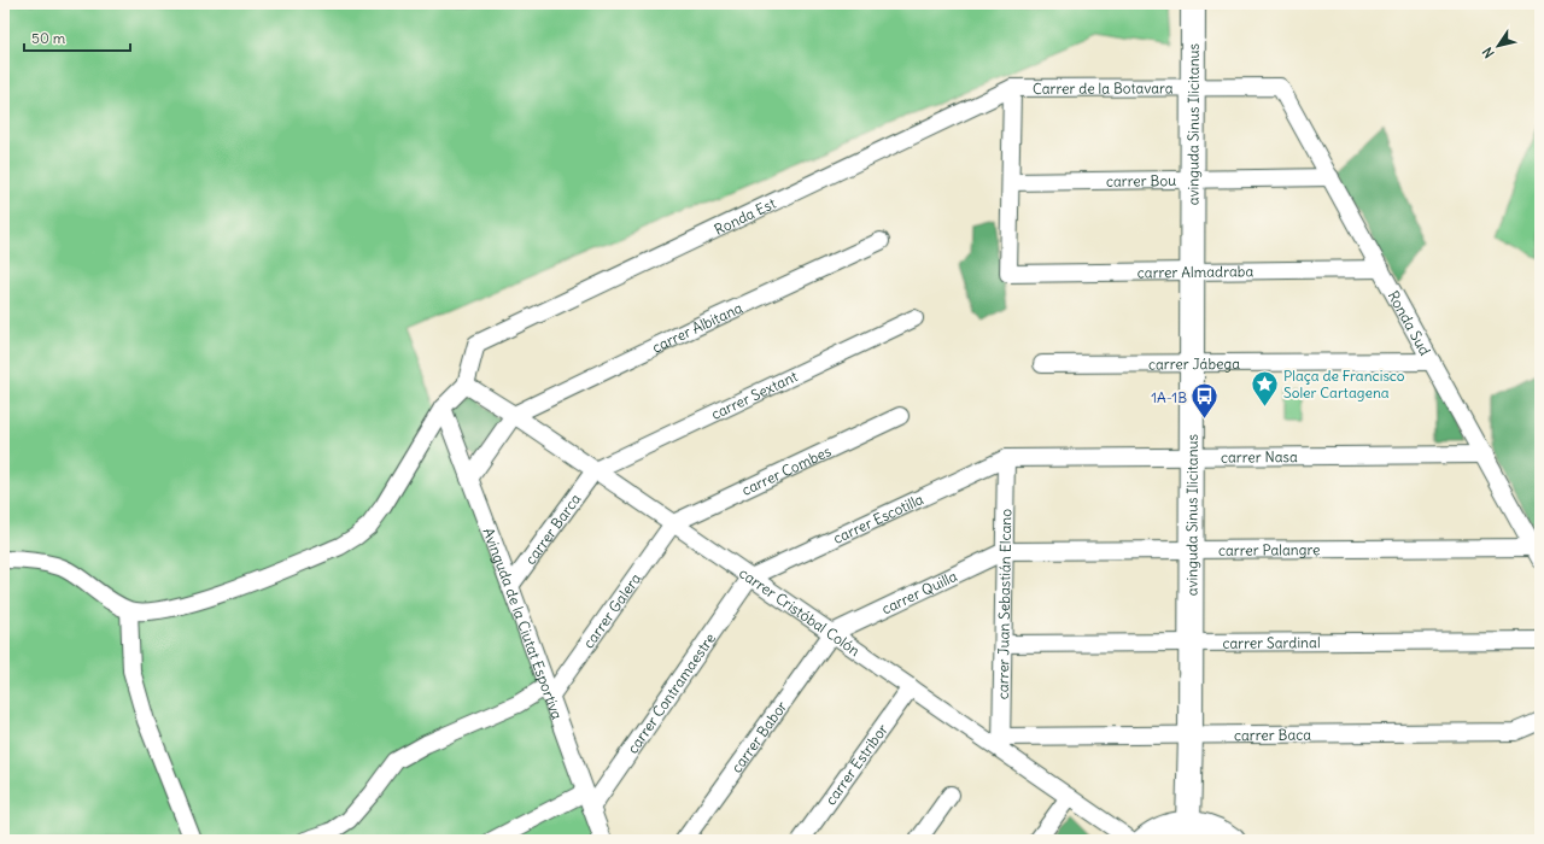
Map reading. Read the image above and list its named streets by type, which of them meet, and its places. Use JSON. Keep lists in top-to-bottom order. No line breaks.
{"streets":{"street":["Carrer de la Botavara","avinguda Sinus Ilicitanus","carrer Bou","Ronda Est","carrer Almadraba","Ronda Sud","carrer Albitana","carrer Jábega","carrer Sextant","carrer Nasa","carrer Combes","carrer Escotilla","carrer Barca","carrer Palangre","carrer Quilla","carrer Juan Sebastián Elcano","carrer Galera","carrer Cristóbal Colón","Avinguda de la Ciutat Esportiva","carrer Sardinal","carrer Contramaestre","carrer Baca","carrer Babor","carrer Estribor"]},"crossings":[["Carrer de la Botavara","avinguda Sinus Ilicitanus"],["Carrer de la Botavara","Ronda Est"],["Carrer de la Botavara","Ronda Sud"],["avinguda Sinus Ilicitanus","carrer Bou"],["avinguda Sinus Ilicitanus","carrer Almadraba"],["avinguda Sinus Ilicitanus","carrer Jábega"],["avinguda Sinus Ilicitanus","carrer Nasa"],["avinguda Sinus Ilicitanus","carrer Palangre"],["avinguda Sinus Ilicitanus","carrer Sardinal"],["avinguda Sinus Ilicitanus","carrer Baca"],["carrer Bou","carrer Almadraba"],["carrer Bou","Ronda Sud"],["Ronda Est","carrer Cristóbal Colón"],["carrer Almadraba","Ronda Sud"],["Ronda Sud","carrer Jábega"],["Ronda Sud","carrer Nasa"],["Ronda Sud","carrer Palangre"],["carrer Albitana","carrer Cristóbal Colón"],["carrer Sextant","carrer Barca"],["carrer Sextant","carrer Cristóbal Colón"],["carrer Nasa","carrer Escotilla"],["carrer Nasa","carrer Juan Sebastián Elcano"],["carrer Combes","carrer Galera"],["carrer Combes","carrer Cristóbal Colón"],["carrer Escotilla","carrer Juan Sebastián Elcano"],["carrer Escotilla","carrer Cristóbal Colón"],["carrer Escotilla","carrer Contramaestre"],["carrer Barca","carrer Cristóbal Colón"],["carrer Barca","Avinguda de la Ciutat Esportiva"],["carrer Palangre","carrer Quilla"],["carrer Palangre","carrer Juan Sebastián Elcano"],["carrer Quilla","carrer Juan Sebastián Elcano"],["carrer Quilla","carrer Cristóbal Colón"],["carrer Quilla","carrer Babor"],["carrer Juan Sebastián Elcano","carrer Cristóbal Colón"],["carrer Juan Sebastián Elcano","carrer Sardinal"],["carrer Juan Sebastián Elcano","carrer Baca"],["carrer Galera","carrer Cristóbal Colón"],["carrer Galera","Avinguda de la Ciutat Esportiva"],["carrer Cristóbal Colón","carrer Contramaestre"],["carrer Cristóbal Colón","carrer Baca"],["carrer Cristóbal Colón","carrer Babor"],["carrer Cristóbal Colón","carrer Estribor"],["Avinguda de la Ciutat Esportiva","carrer Contramaestre"]],"places":{"place":["Plaça de Francisco Soler Cartagena"],"bus stop":["1A-1B"]},"scale_bar":"50 m","north":"bottom left"}
